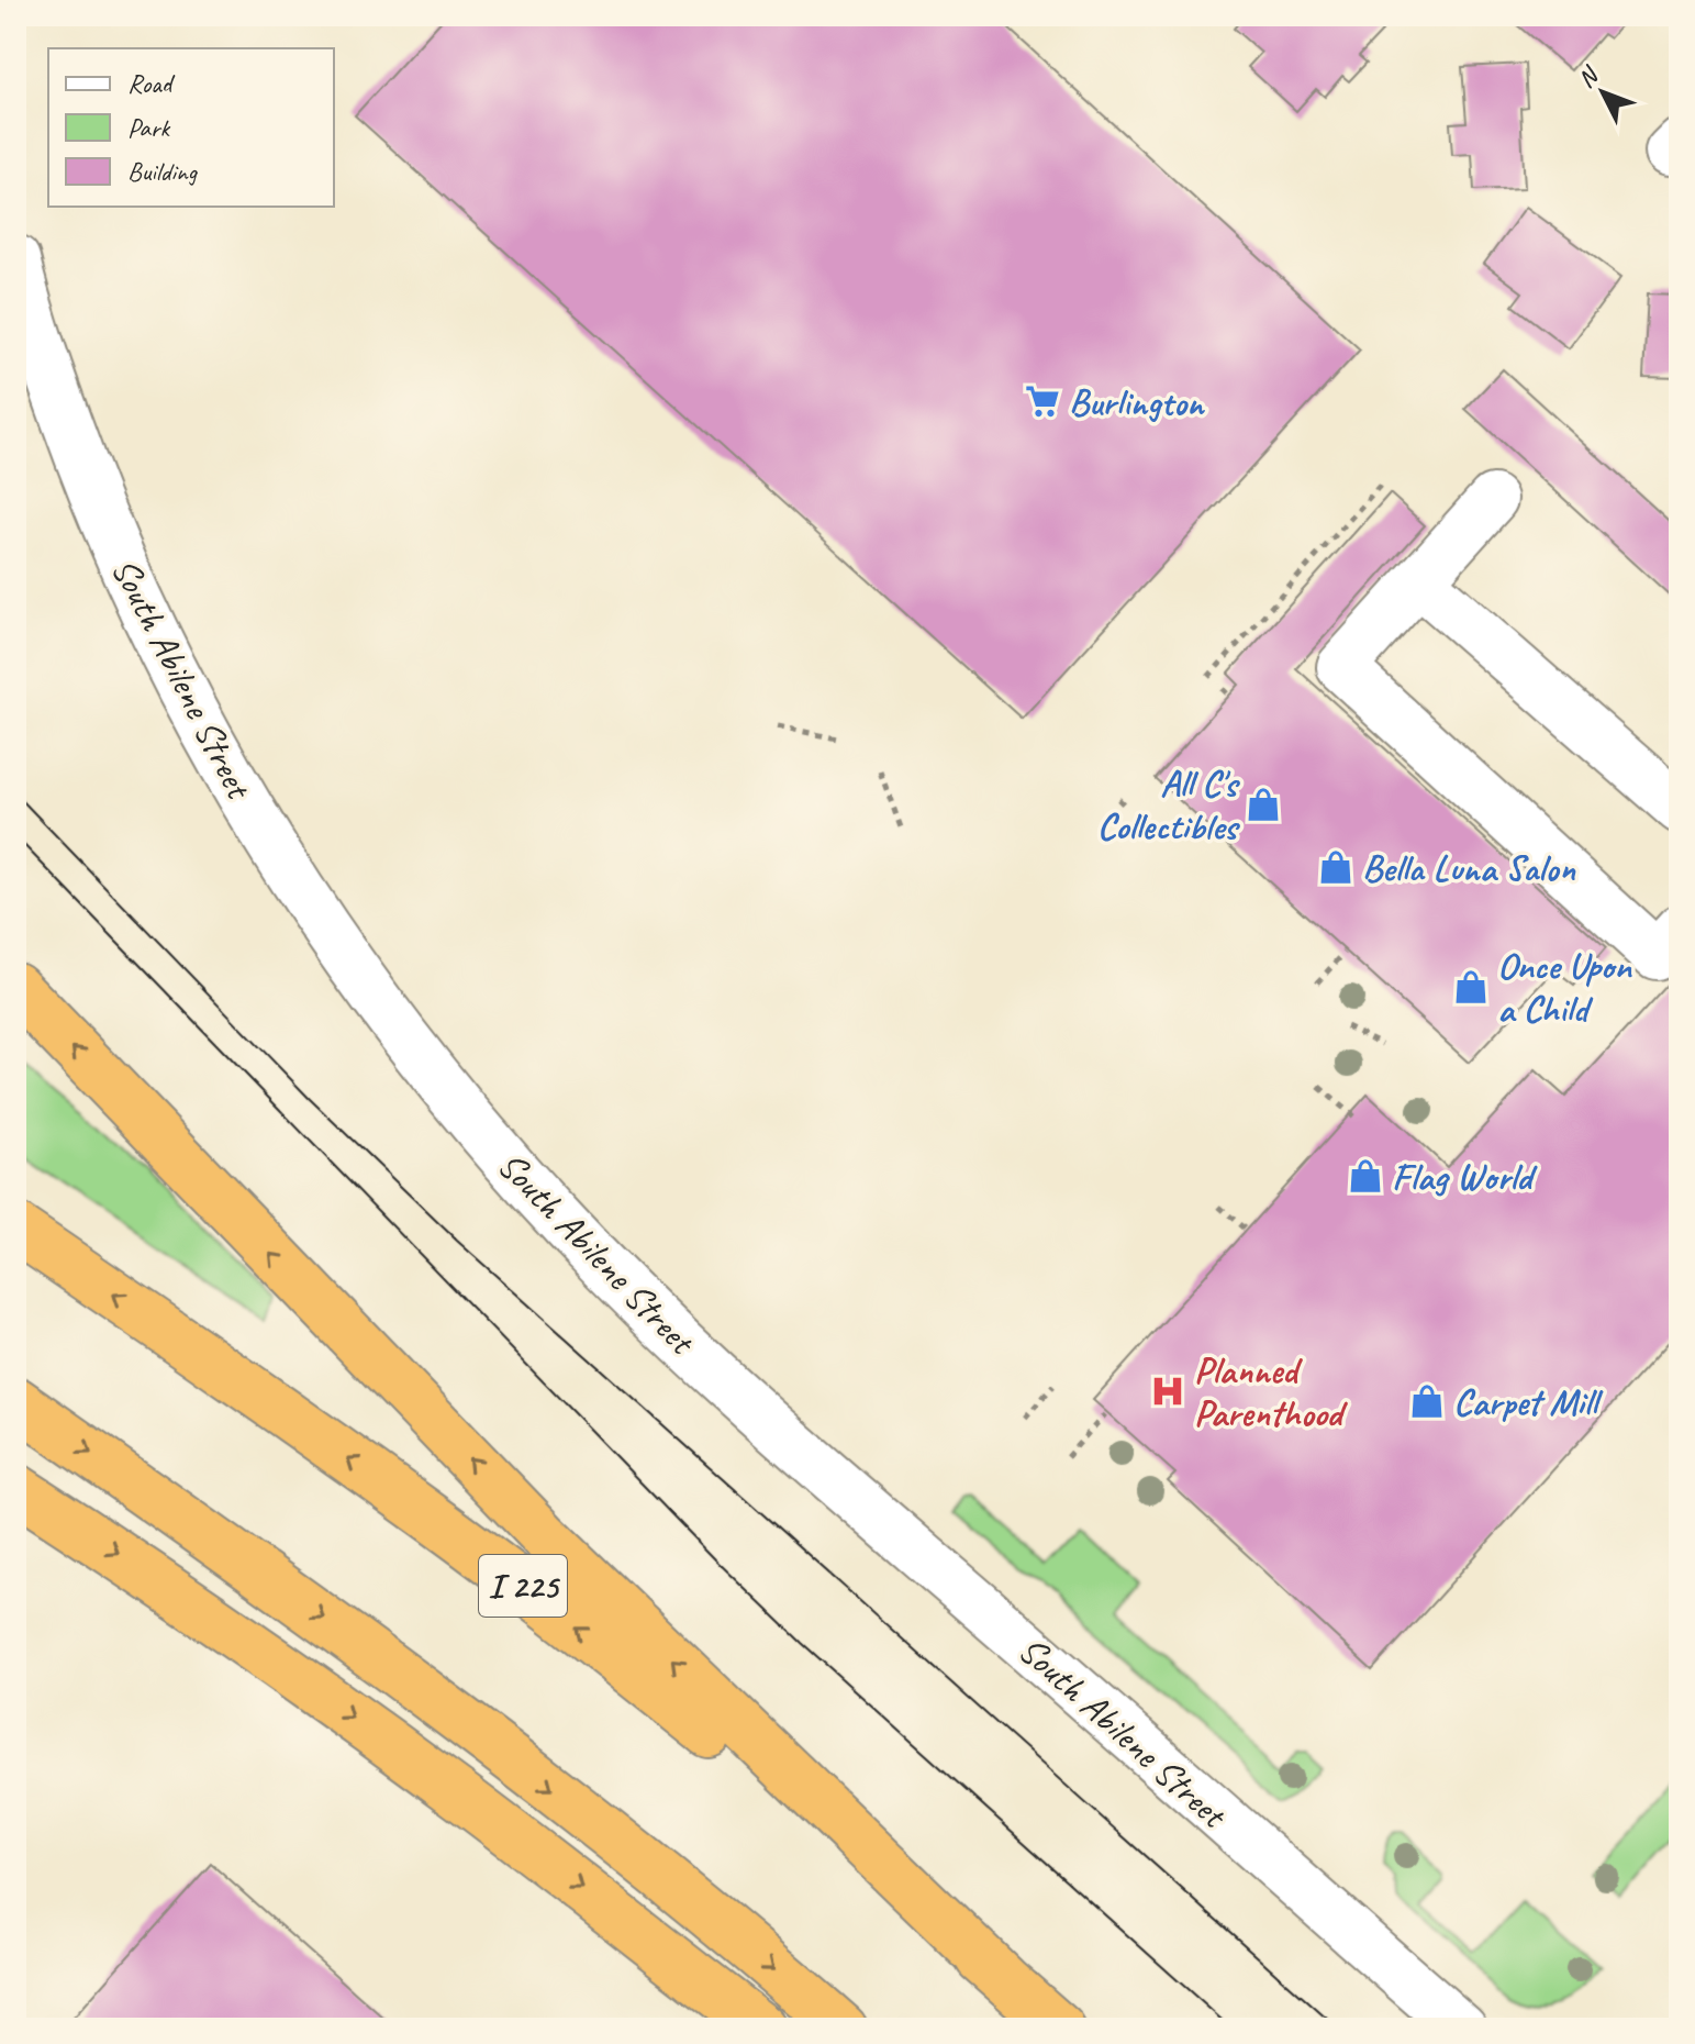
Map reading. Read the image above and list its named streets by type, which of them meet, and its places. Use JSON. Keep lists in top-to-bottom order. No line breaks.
{"streets":{"highway":["I 225"],"street":["South Abilene Street"]},"places":{"supermarket":["Burlington"],"shop":["All C's Collectibles","Bella Luna Salon","Once Upon a Child","Flag World","Carpet Mill"],"hospital":["Planned Parenthood"]},"legend":["Road","Park","Building"],"north":"top left"}
